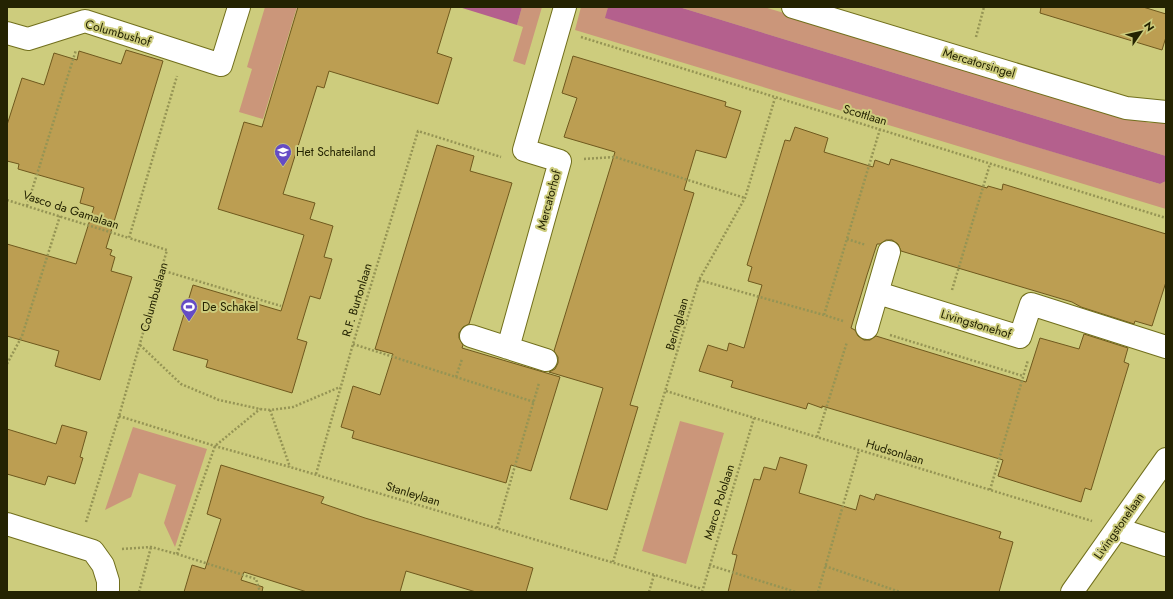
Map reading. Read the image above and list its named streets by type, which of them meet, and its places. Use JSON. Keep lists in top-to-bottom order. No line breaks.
{"streets":{"street":["Columbushof","Mercatorsingel","Mercatorhof","Livingstonehof","Livingstonelaan"],"path":["Scottlaan","Vasco da Gamalaan","Columbuslaan","R.F. Burtonlaan","Beringlaan","Hudsonlaan","Stanleylaan","Marco Pololaan"]},"crossings":[["Scottlaan","Beringlaan"],["Mercatorhof","R.F. Burtonlaan"],["Vasco da Gamalaan","Columbuslaan"],["Columbuslaan","Stanleylaan"],["R.F. Burtonlaan","Stanleylaan"],["Beringlaan","Hudsonlaan"],["Beringlaan","Stanleylaan"],["Hudsonlaan","Marco Pololaan"],["Hudsonlaan","Livingstonelaan"],["Stanleylaan","Marco Pololaan"]],"places":{"school or university":["Het Schateiland"],"sports":["De Schakel"]},"north":"top right"}
